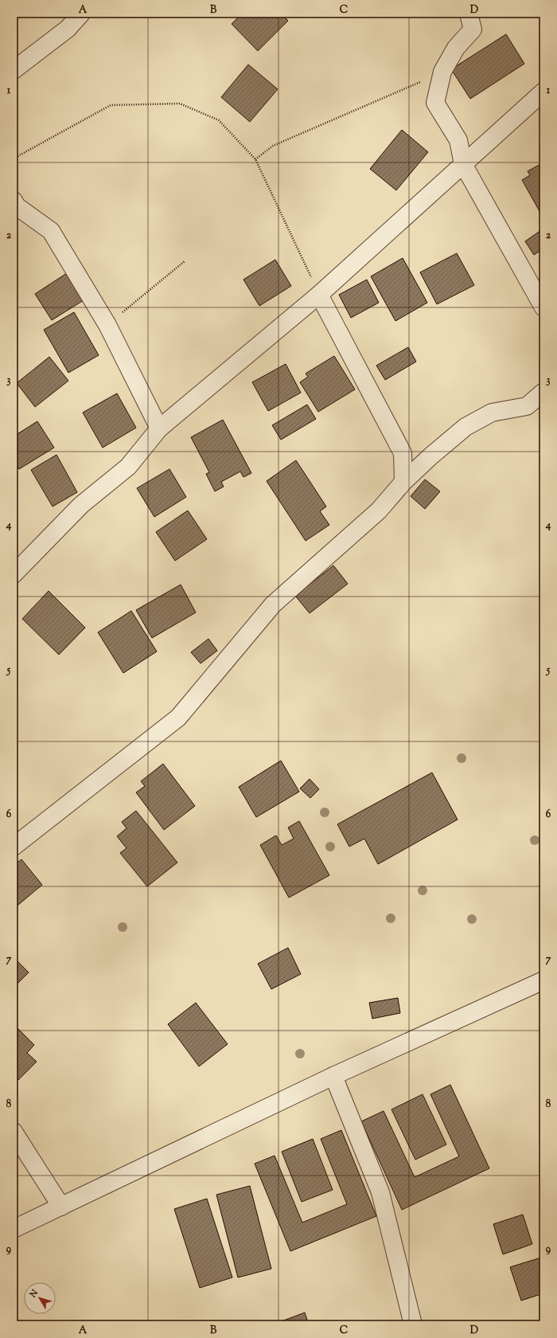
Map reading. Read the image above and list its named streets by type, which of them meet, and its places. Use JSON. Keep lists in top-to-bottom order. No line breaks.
{"north":"top left","grid":{"columns":["A","B","C","D"],"rows":["1","2","3","4","5","6","7","8","9"]}}
